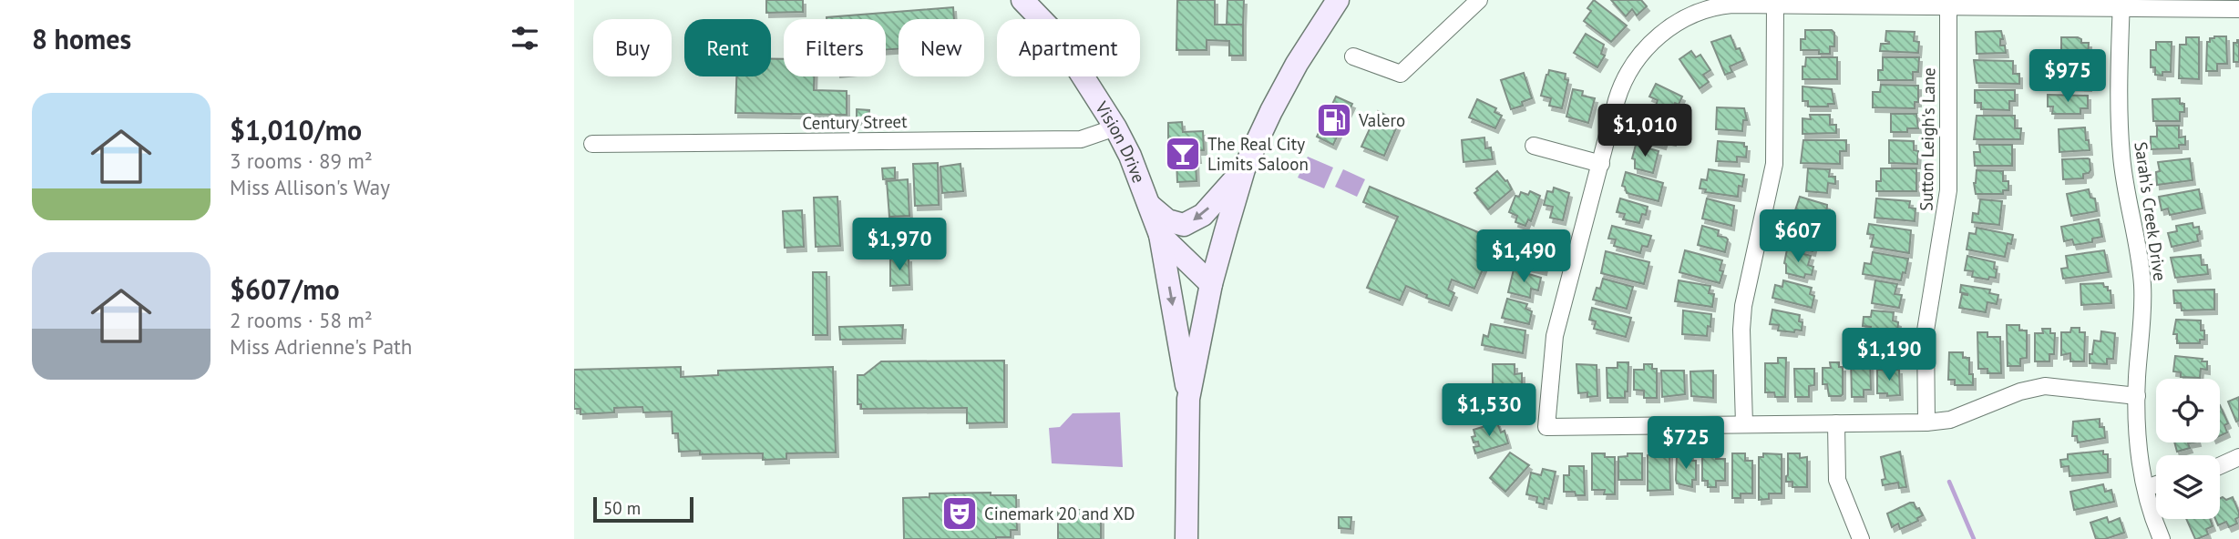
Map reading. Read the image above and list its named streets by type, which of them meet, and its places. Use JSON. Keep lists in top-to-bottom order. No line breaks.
{"streets":{"main road":["Vision Drive"],"street":["Century Street","Sutton Leigh's Lane","Sarah's Creek Drive"]},"crossings":[["Century Street","Vision Drive"]],"places":{"fuel station":["Valero"],"bar":["The Real City Limits Saloon"],"theatre":["Cinemark 20 and XD"]},"scale_bar":"50 m","page":{"heading":"8 homes","chip":["Buy","Rent","Filters","New","Apartment"],"price":["$975","$1,010","$607","$1,970","$1,490","$1,190","$1,530","$725"],"list":[{"name":"$1,010/mo","note":"3 rooms · 89 m² · Miss Allison's Way"},{"name":"$607/mo","note":"2 rooms · 58 m² · Miss Adrienne's Path"}],"scale":"50 m"}}
